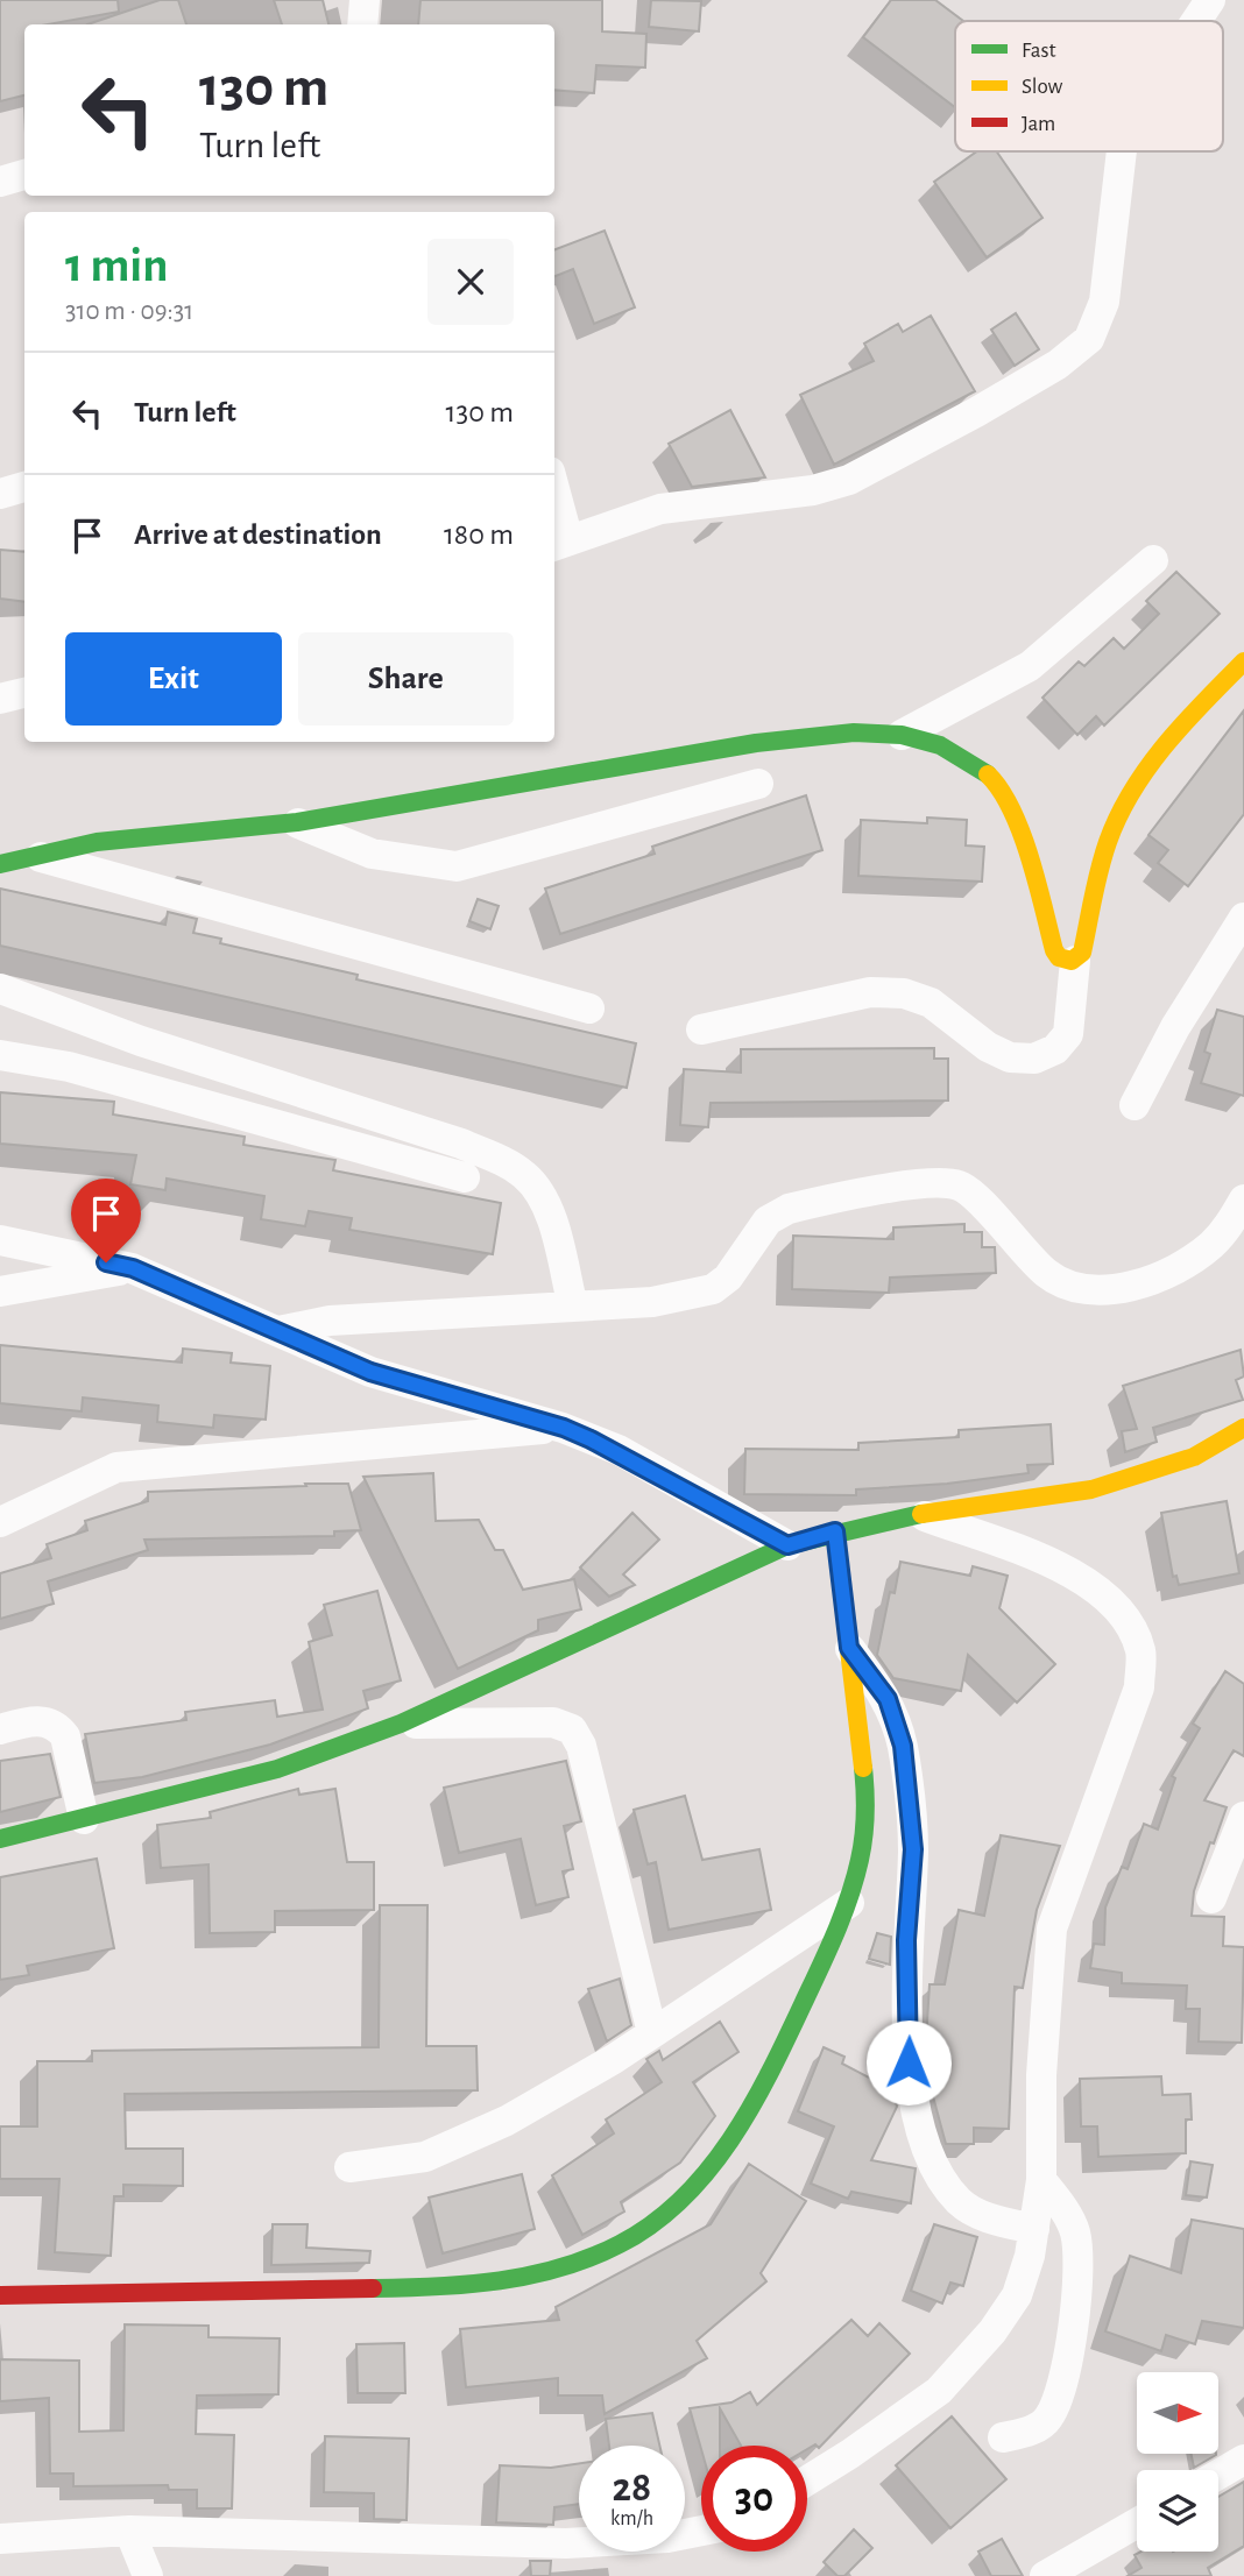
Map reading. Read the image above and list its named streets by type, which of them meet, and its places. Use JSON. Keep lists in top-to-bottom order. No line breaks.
{"legend":["Fast","Slow","Jam"],"north":"right","page":{"turn":["130 m","Turn left"],"heading":["1 min","310 m · 09:31"],"list":[{"name":"Turn left","value":"130 m"},{"name":"Arrive at destination","value":"180 m"}],"buttons":["Exit","Share"],"speed":"28 km/h","limit":"30"}}
